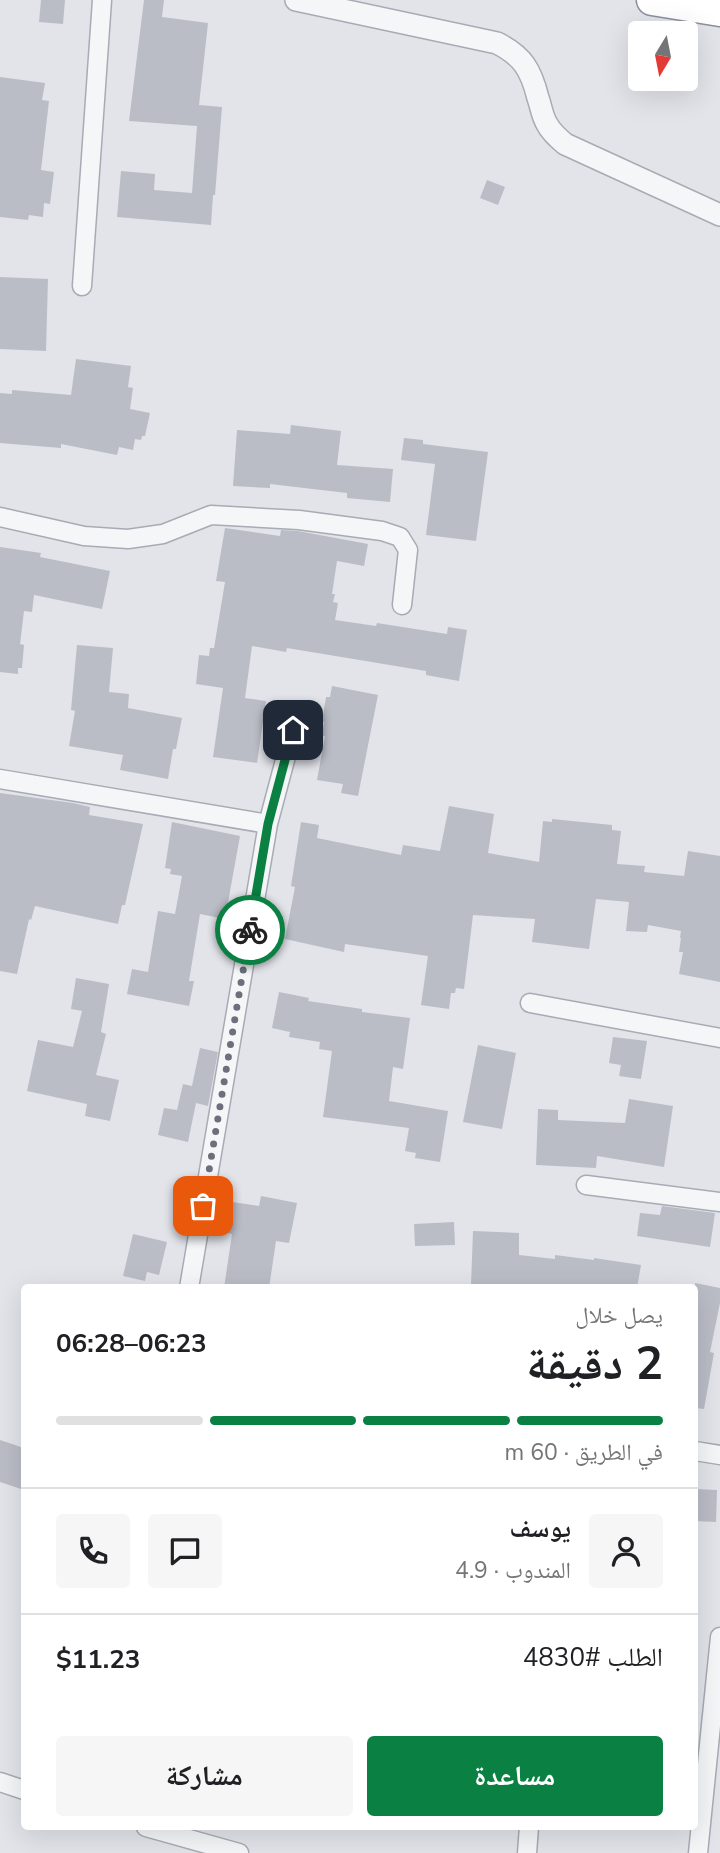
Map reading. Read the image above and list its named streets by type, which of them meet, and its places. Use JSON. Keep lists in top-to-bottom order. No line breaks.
{"north":"bottom","page":{"heading":["2 دقيقة","يصل خلال","06:23–06:28"],"panel":["يوسف","المندوب · 4.9","الطلب #4830","$11.23"],"bar":"في الطريق · 60 m","buttons":["مساعدة","مشاركة"]}}
